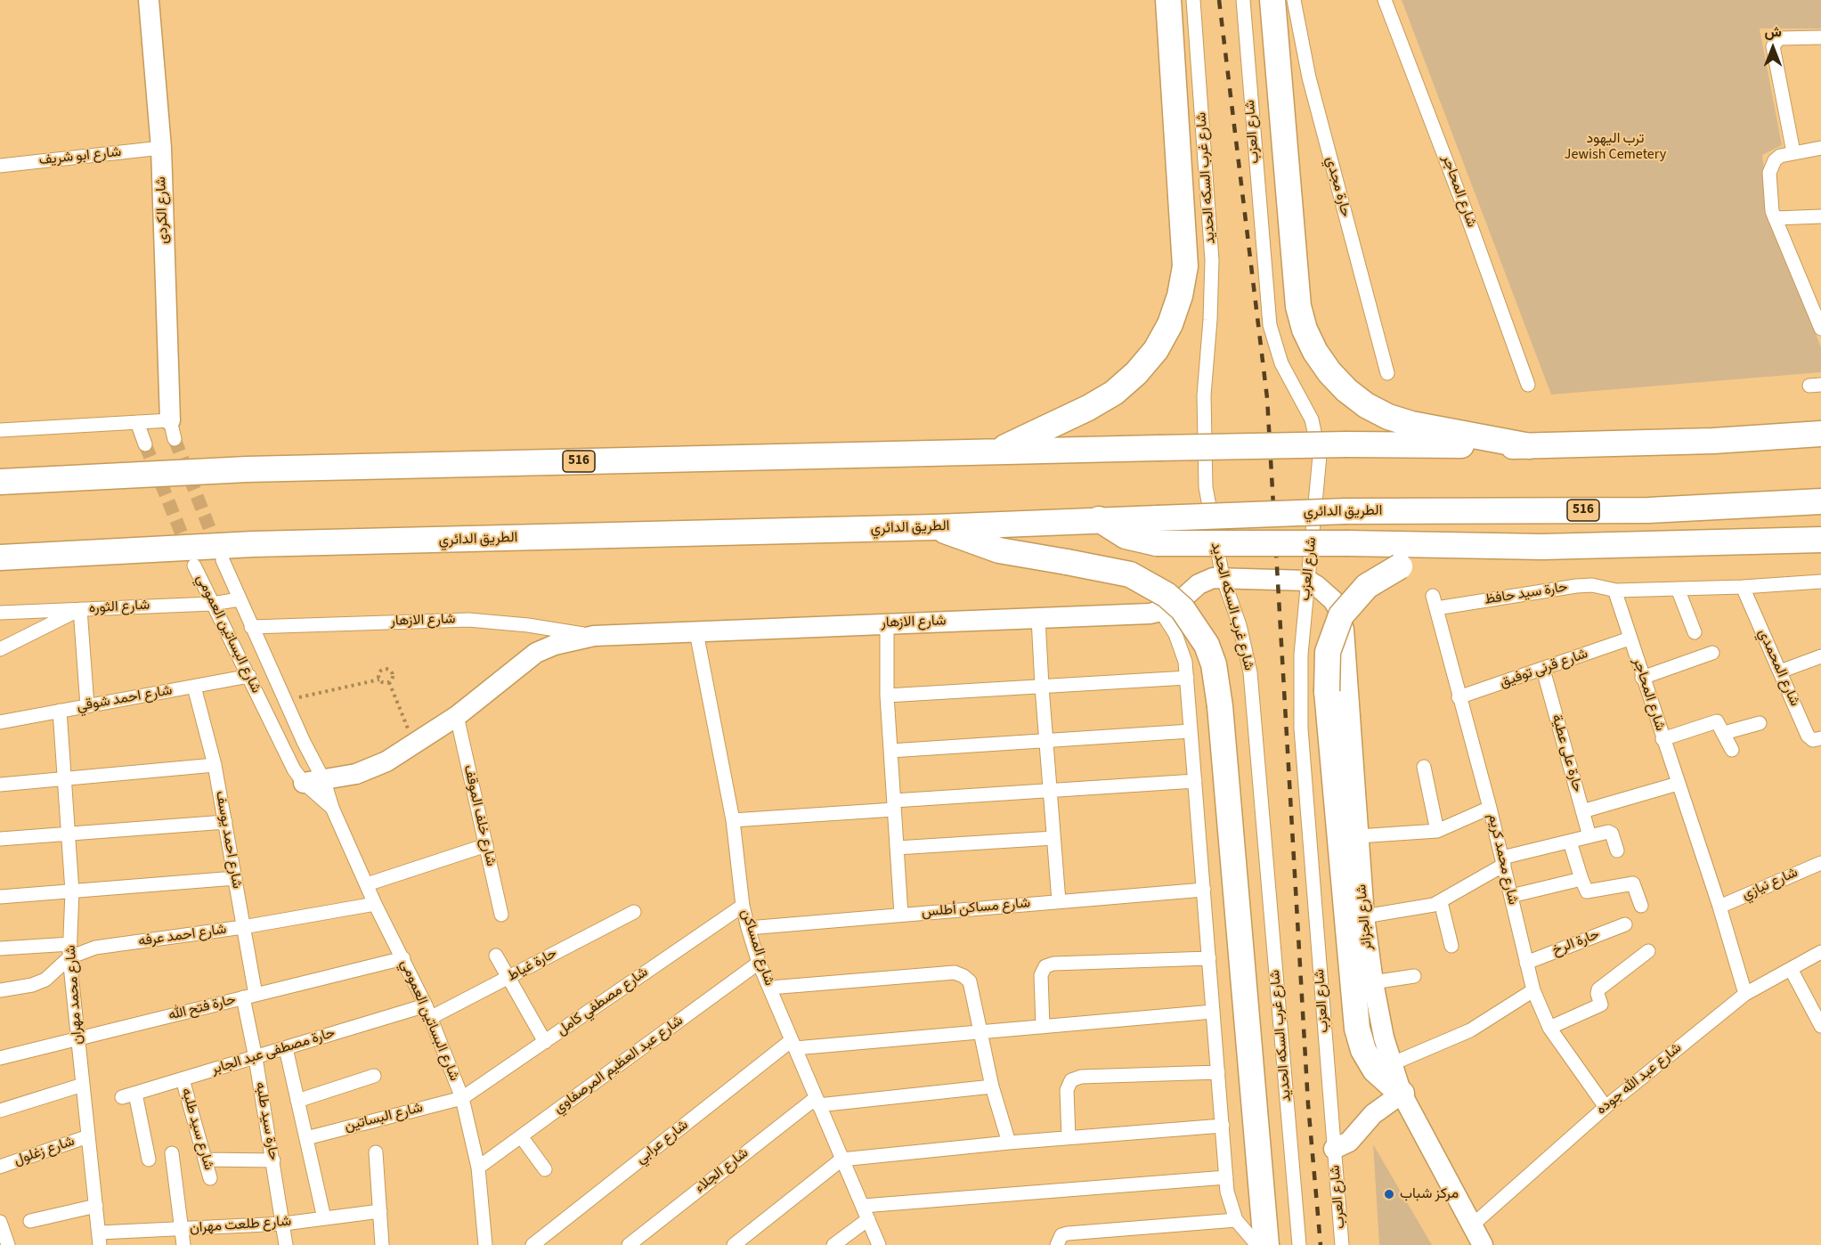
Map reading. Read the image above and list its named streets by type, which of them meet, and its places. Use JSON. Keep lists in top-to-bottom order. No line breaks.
{"streets":{"highway":["516","الطريق الدائري"],"street":["شارع العزب","شارع ابو شريف","شارع غرب السكه الحديد","حارة مجدي","شارع المحاجر","شارع الكردى","حارة سيد حافظ","شارع الثوره","شارع الازهار","شارع البساتين العمومي","شارع المحمدي","شارع قرنى توفيق","شارع احمد شوقي","حارة على عطية","شارع خلف الموقف","شارع احمد يوسف","شارع محمد كريم","شارع نيازي","شارع مساكن أطلس","شارع الجزائر","شارع احمد عرفه","حارة الرخ","شارع المساكن","حارة غياط","شارع محمد مهران","شارع مصطفي كامل","حارة فتح الله","حارة مصطفى عبد الجابر","شارع عبد العظيم المرصفاوي","شارع عبد الله جوده","شارع البساتين","حارة سيد طلبه","شارع سيد طلبه","شارع عرابي","شارع زغلول","شارع الجلاء","شارع العرب","شارع طلعت مهران"]},"crossings":[["شارع العزب","شارع الجزائر"],["شارع العزب","شارع العرب"],["شارع ابو شريف","شارع الكردى"],["شارع غرب السكه الحديد","شارع الازهار"],["شارع المحاجر","حارة سيد حافظ"],["شارع المحاجر","شارع قرنى توفيق"],["شارع المحاجر","شارع نيازي"],["شارع المحاجر","شارع عبد الله جوده"],["حارة سيد حافظ","شارع محمد كريم"],["شارع الثوره","شارع البساتين العمومي"],["شارع الازهار","شارع البساتين العمومي"],["شارع الازهار","شارع خلف الموقف"],["شارع الازهار","شارع المساكن"],["شارع البساتين العمومي","شارع احمد شوقي"],["شارع البساتين العمومي","شارع احمد عرفه"],["شارع البساتين العمومي","حارة غياط"],["شارع البساتين العمومي","شارع مصطفي كامل"],["شارع البساتين العمومي","حارة فتح الله"],["شارع البساتين العمومي","حارة مصطفى عبد الجابر"],["شارع البساتين العمومي","شارع عبد العظيم المرصفاوي"],["شارع البساتين العمومي","شارع البساتين"],["شارع قرنى توفيق","حارة على عطية"],["شارع قرنى توفيق","شارع محمد كريم"],["شارع احمد شوقي","شارع احمد يوسف"],["شارع احمد شوقي","شارع محمد مهران"],["شارع احمد يوسف","شارع احمد عرفه"],["شارع احمد يوسف","حارة فتح الله"],["شارع احمد يوسف","حارة سيد طلبه"],["شارع محمد كريم","حارة الرخ"],["شارع محمد كريم","شارع عبد الله جوده"],["شارع مساكن أطلس","شارع المساكن"],["شارع الجزائر","شارع عبد الله جوده"],["شارع احمد عرفه","شارع محمد مهران"],["شارع المساكن","شارع مصطفي كامل"],["شارع المساكن","شارع عبد العظيم المرصفاوي"],["شارع المساكن","شارع عرابي"],["شارع المساكن","شارع الجلاء"],["حارة غياط","حارة مصطفى عبد الجابر"],["شارع محمد مهران","حارة فتح الله"],["شارع محمد مهران","شارع زغلول"],["شارع محمد مهران","شارع طلعت مهران"],["شارع مصطفي كامل","شارع البساتين"],["حارة فتح الله","حارة سيد طلبه"],["حارة مصطفى عبد الجابر","حارة سيد طلبه"],["حارة مصطفى عبد الجابر","شارع سيد طلبه"],["حارة سيد طلبه","شارع طلعت مهران"]],"parks":["ترب اليهود Jewish Cemetery"],"places":["مركز شباب"],"north":"top"}
